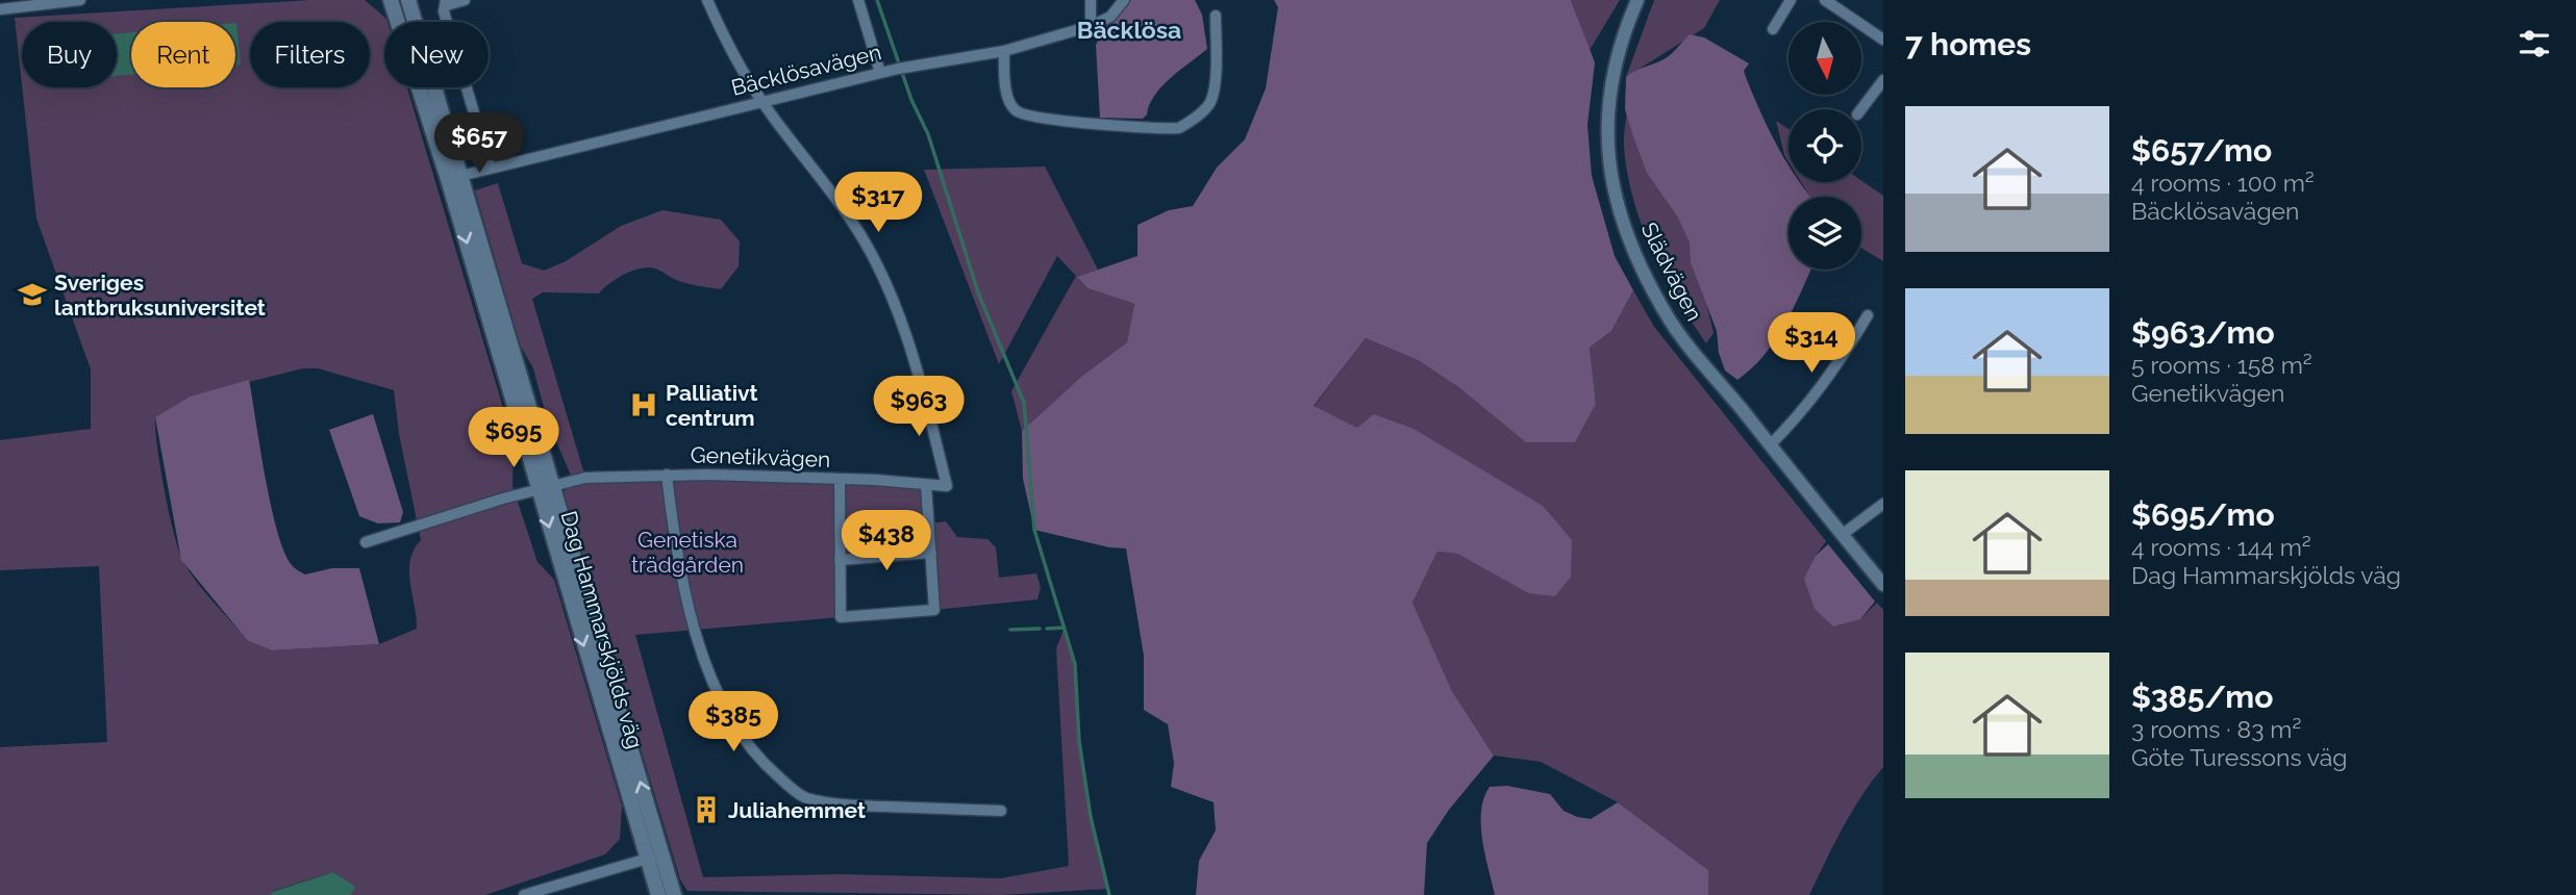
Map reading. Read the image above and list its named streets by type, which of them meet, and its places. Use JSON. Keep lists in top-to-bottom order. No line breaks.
{"streets":{"main road":["Dag Hammarskjölds väg"],"street":["Bäcklösavägen","Slädvägen","Genetikvägen"]},"crossings":[["Bäcklösavägen","Dag Hammarskjölds väg"],["Genetikvägen","Dag Hammarskjölds väg"]],"districts":["Bäcklösa"],"parks":["Genetiska trädgården"],"places":{"school or university":["Sveriges lantbruksuniversitet"],"hospital":["Palliativt centrum"],"building":["Juliahemmet"]},"north":"bottom","page":{"heading":"7 homes","chip":["Buy","Rent","Filters","New"],"list":[{"name":"$657/mo","note":"4 rooms · 100 m² · Bäcklösavägen"},{"name":"$963/mo","note":"5 rooms · 158 m² · Genetikvägen"},{"name":"$695/mo","note":"4 rooms · 144 m² · Dag Hammarskjölds väg"},{"name":"$385/mo","note":"3 rooms · 83 m² · Göte Turessons väg"}],"price":["$657","$317","$314","$963","$695","$438","$385"]}}
